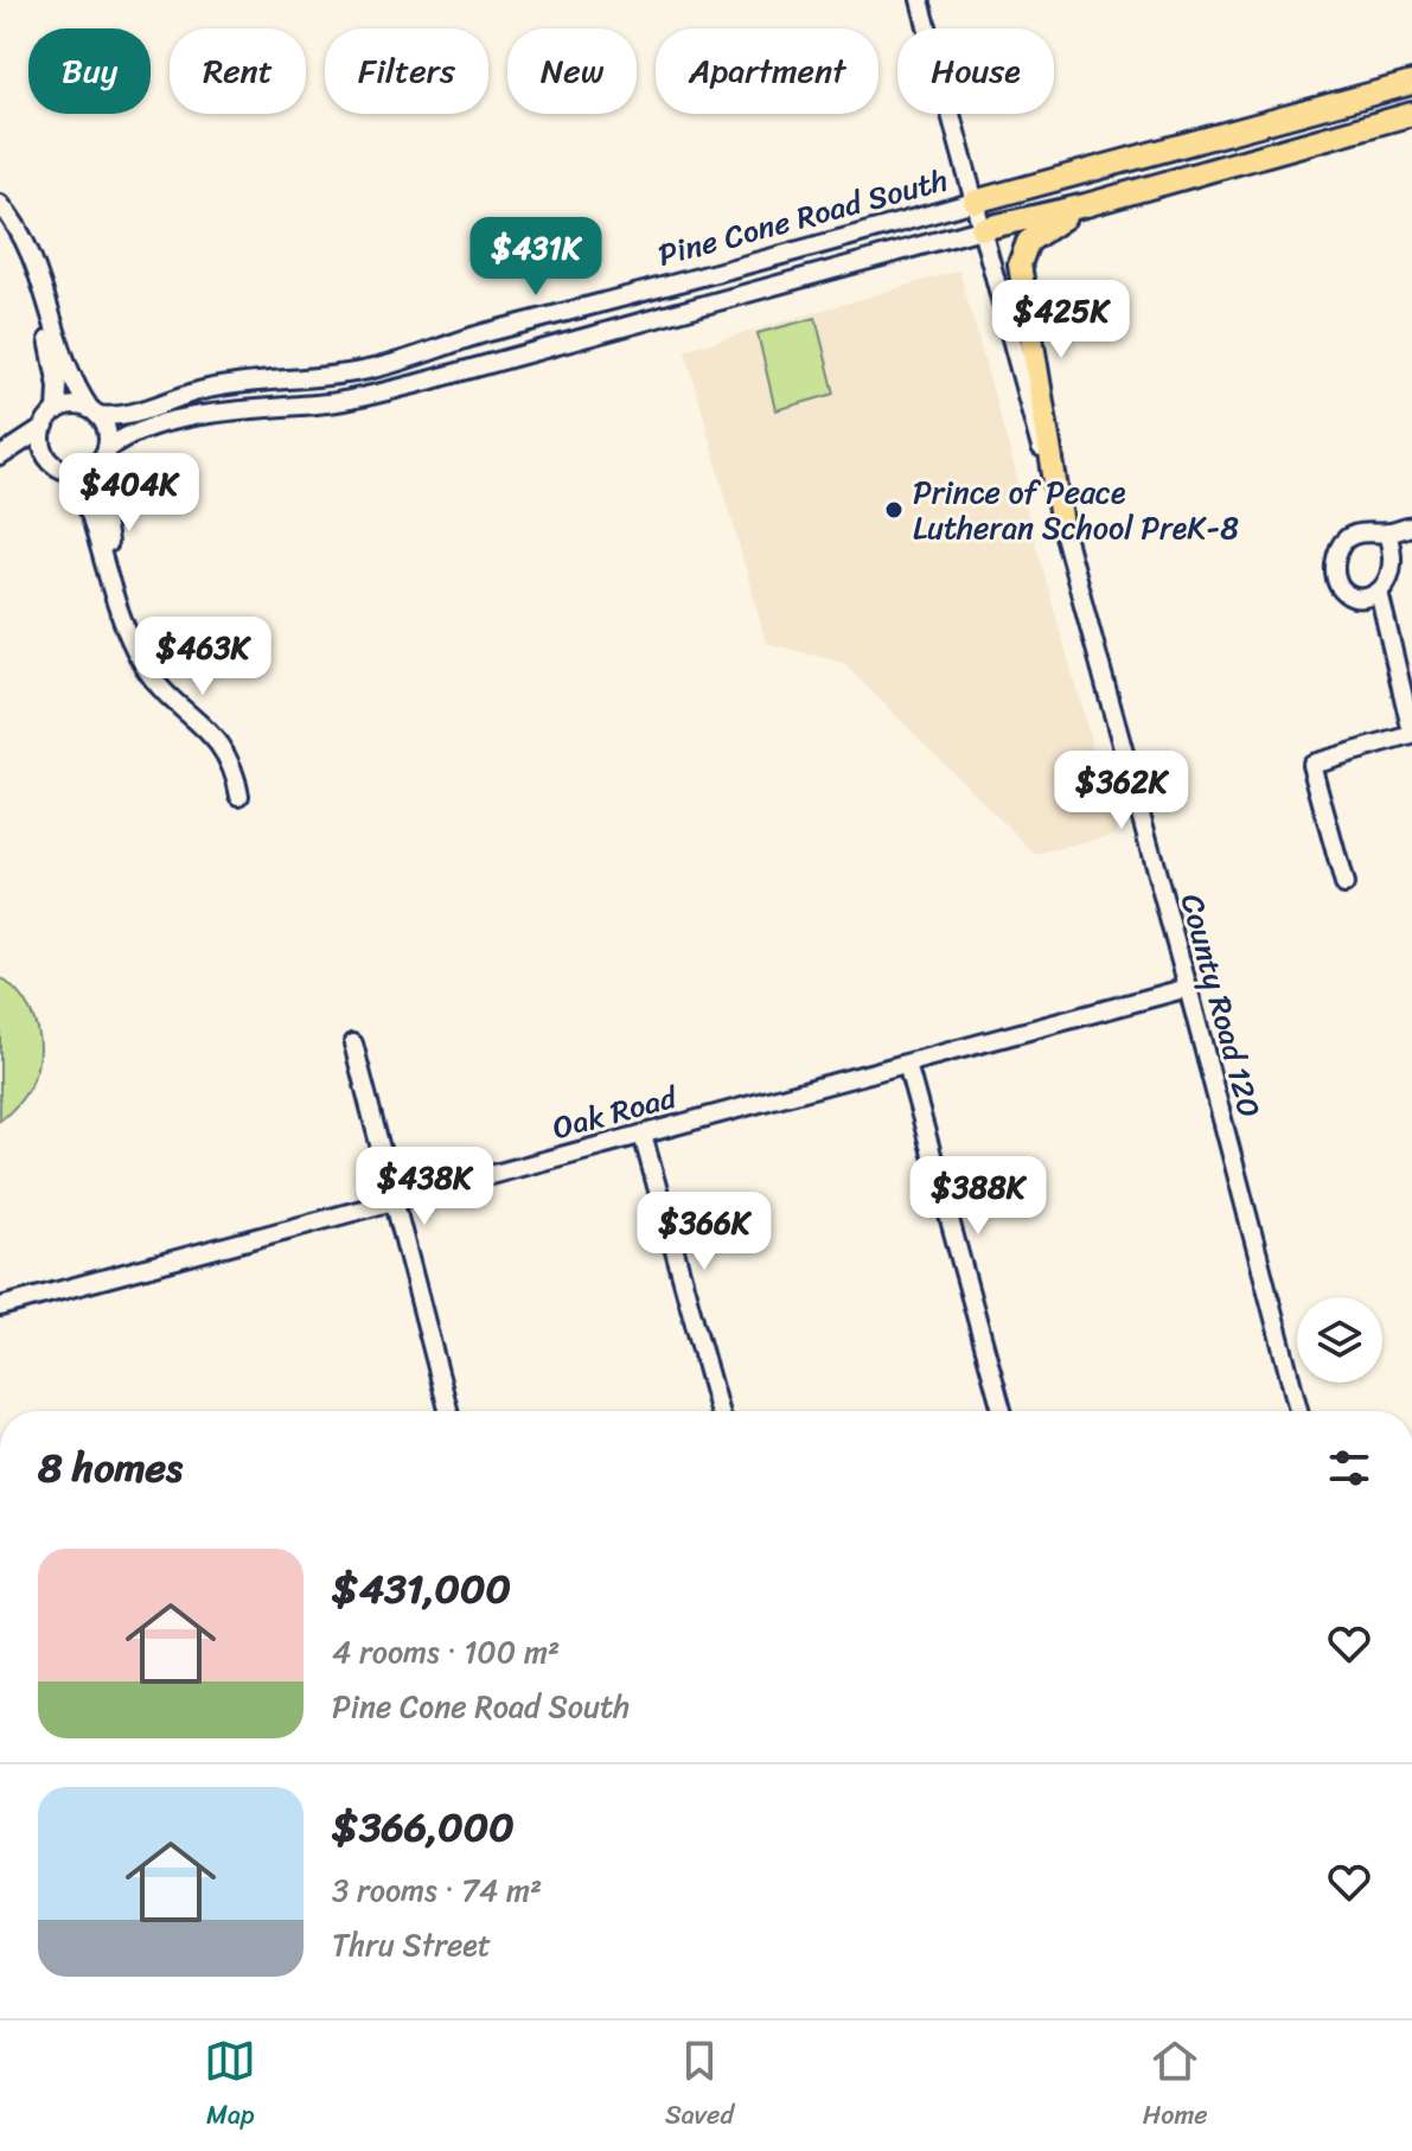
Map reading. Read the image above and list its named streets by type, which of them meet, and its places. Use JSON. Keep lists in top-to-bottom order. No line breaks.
{"streets":{"main road":["Pine Cone Road South"],"street":["County Road 120","Oak Road"]},"crossings":[["Pine Cone Road South","County Road 120"],["County Road 120","Oak Road"]],"places":["Prince of Peace Lutheran School PreK-8"],"page":{"chip":["Buy","Rent","Filters","New","Apartment","House"],"price":["$431K","$425K","$404K","$463K","$362K","$438K","$388K","$366K"],"heading":"8 homes","list":[{"name":"$431,000","note":"4 rooms · 100 m² · Pine Cone Road South"},{"name":"$366,000","note":"3 rooms · 74 m² · Thru Street"}],"tabs":["Map","Saved","Home"]}}
